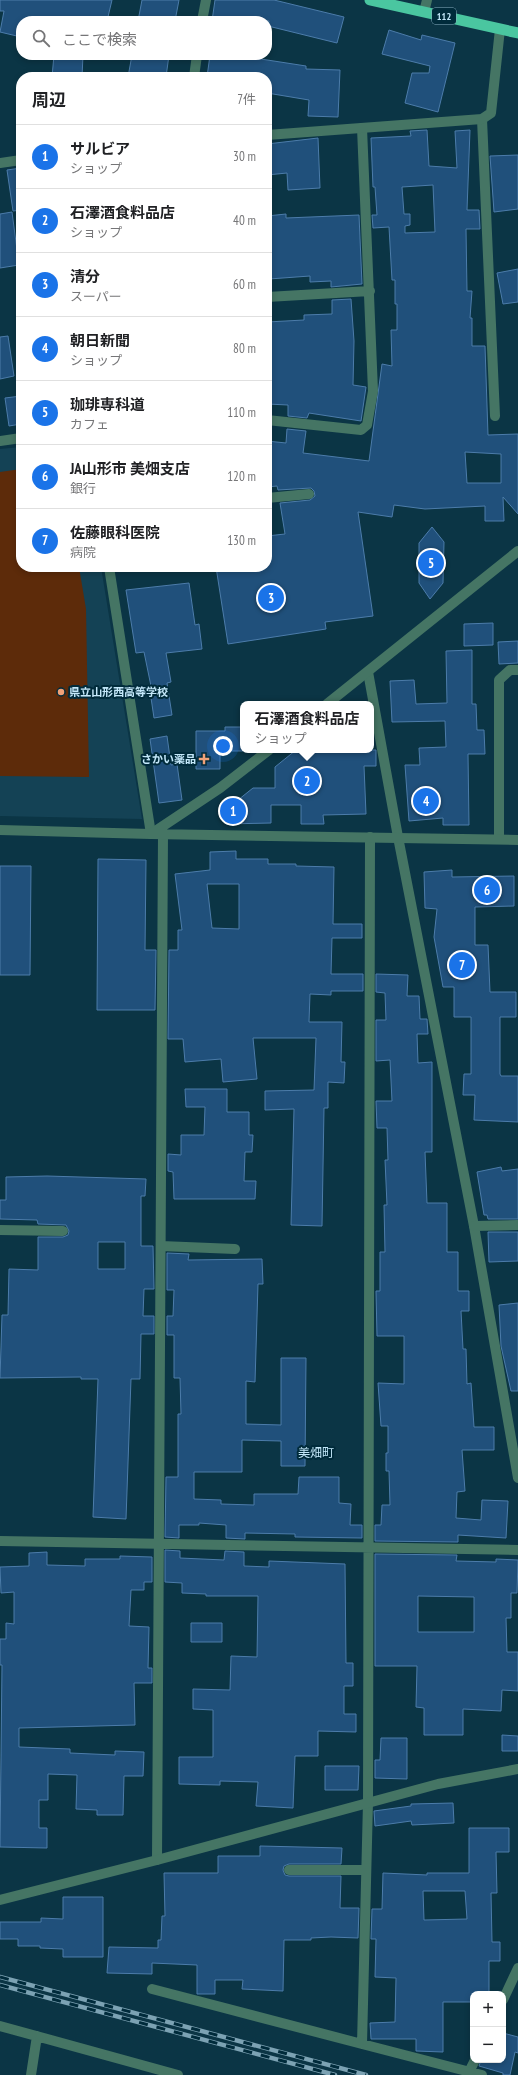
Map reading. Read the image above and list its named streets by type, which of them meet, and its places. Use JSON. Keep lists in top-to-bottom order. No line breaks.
{"streets":{"highway":["112"]},"districts":["美畑町"],"places":{"other":["県立山形西高等学校"],"health":["さかい薬品"]},"page":{"search":"ここで検索","heading":["周辺","7件"],"list":[{"mark":"1","name":"サルビア","note":"ショップ","value":"30 m"},{"mark":"2","name":"石澤酒食料品店","note":"ショップ","value":"40 m"},{"mark":"3","name":"清分","note":"スーパー","value":"60 m"},{"mark":"4","name":"朝日新聞","note":"ショップ","value":"80 m"},{"mark":"5","name":"珈琲専科道","note":"カフェ","value":"110 m"},{"mark":"6","name":"JA山形市 美畑支店","note":"銀行","value":"120 m"},{"mark":"7","name":"佐藤眼科医院","note":"病院","value":"130 m"}],"pins":["5","3","2","4","1","6","7"],"popup":["石澤酒食料品店","ショップ"],"map_buttons":["+","−"]}}
